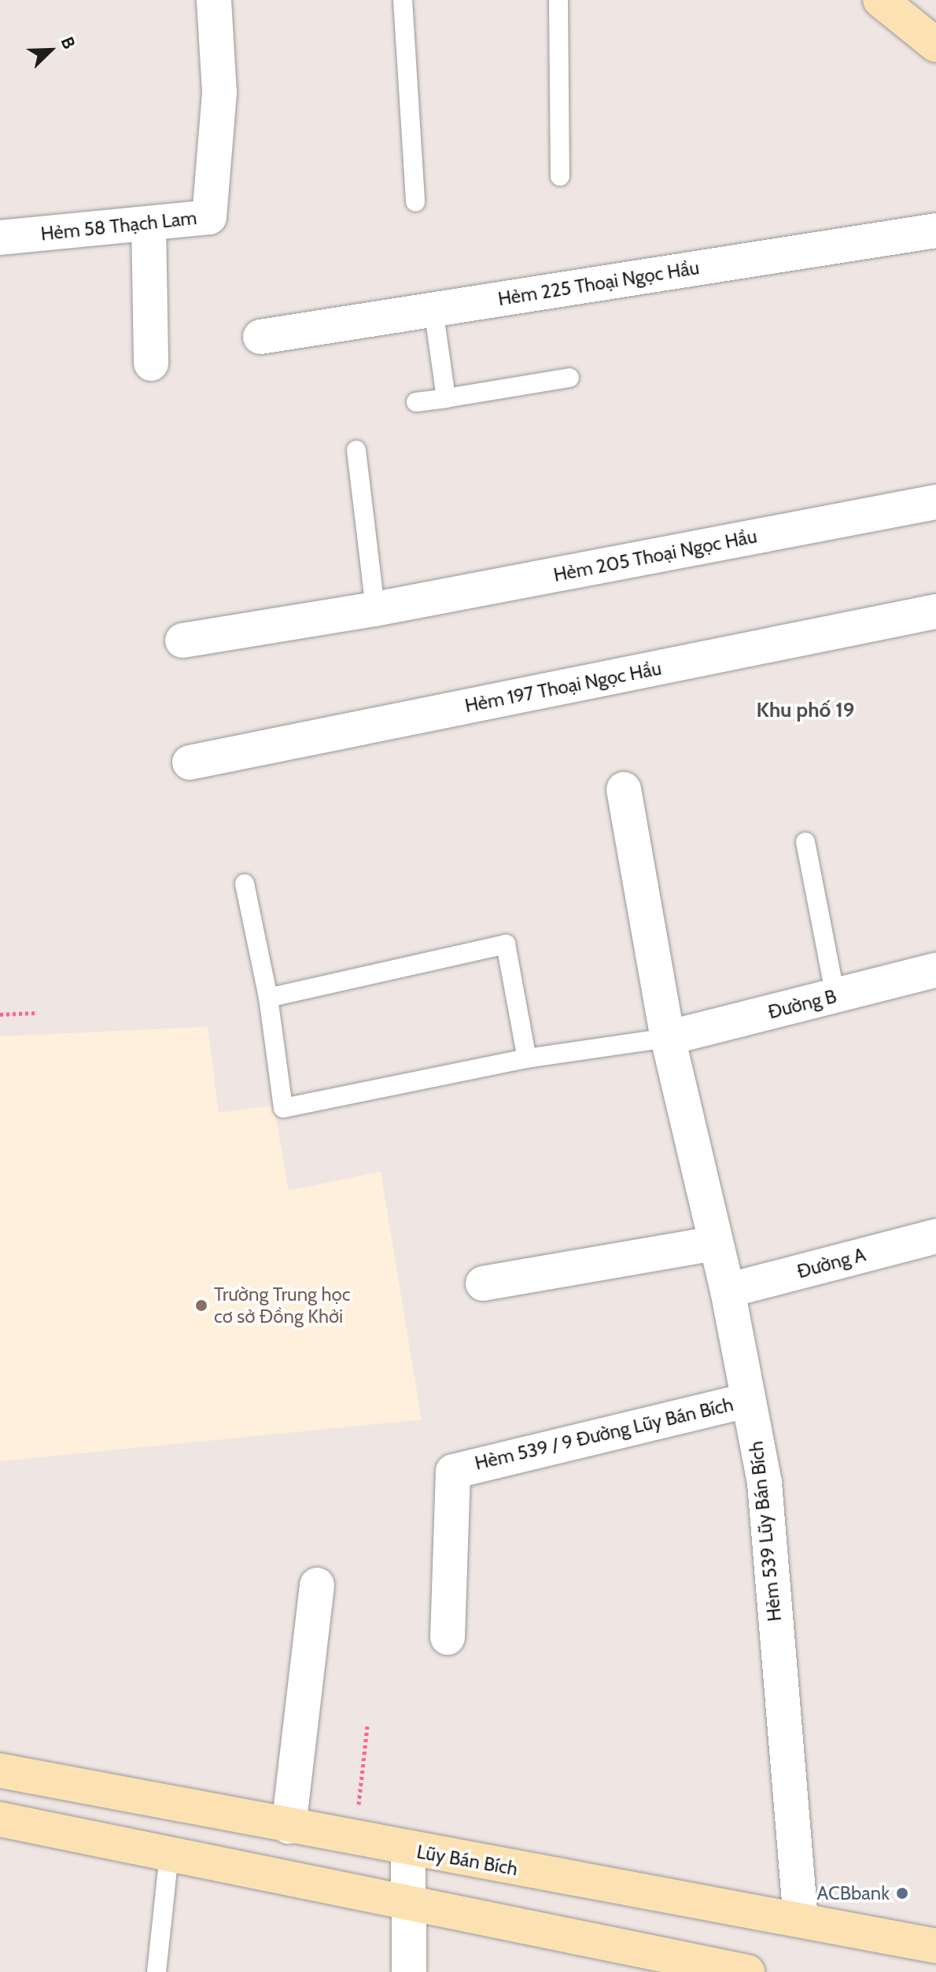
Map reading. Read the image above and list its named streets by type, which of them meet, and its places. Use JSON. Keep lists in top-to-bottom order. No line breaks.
{"streets":{"main road":["Lũy Bán Bích"],"street":["Hẻm 58 Thạch Lam","Hẻm 225 Thoại Ngọc Hầu","Hẻm 205 Thoại Ngọc Hầu","Hẻm 197 Thoại Ngọc Hầu","Đường B","Đường A","Hèm 539 / 9 Đường Lũy Bán Bích","Hẻm 539 Lũy Bán Bích"]},"crossings":[["Đường B","Hẻm 539 Lũy Bán Bích"],["Đường A","Hẻm 539 Lũy Bán Bích"],["Hèm 539 / 9 Đường Lũy Bán Bích","Hẻm 539 Lũy Bán Bích"],["Hẻm 539 Lũy Bán Bích","Lũy Bán Bích"]],"districts":["Khu phố 19"],"places":["Trường Trung học cơ sở Đồng Khởi","ACBbank"],"north":"top right"}
